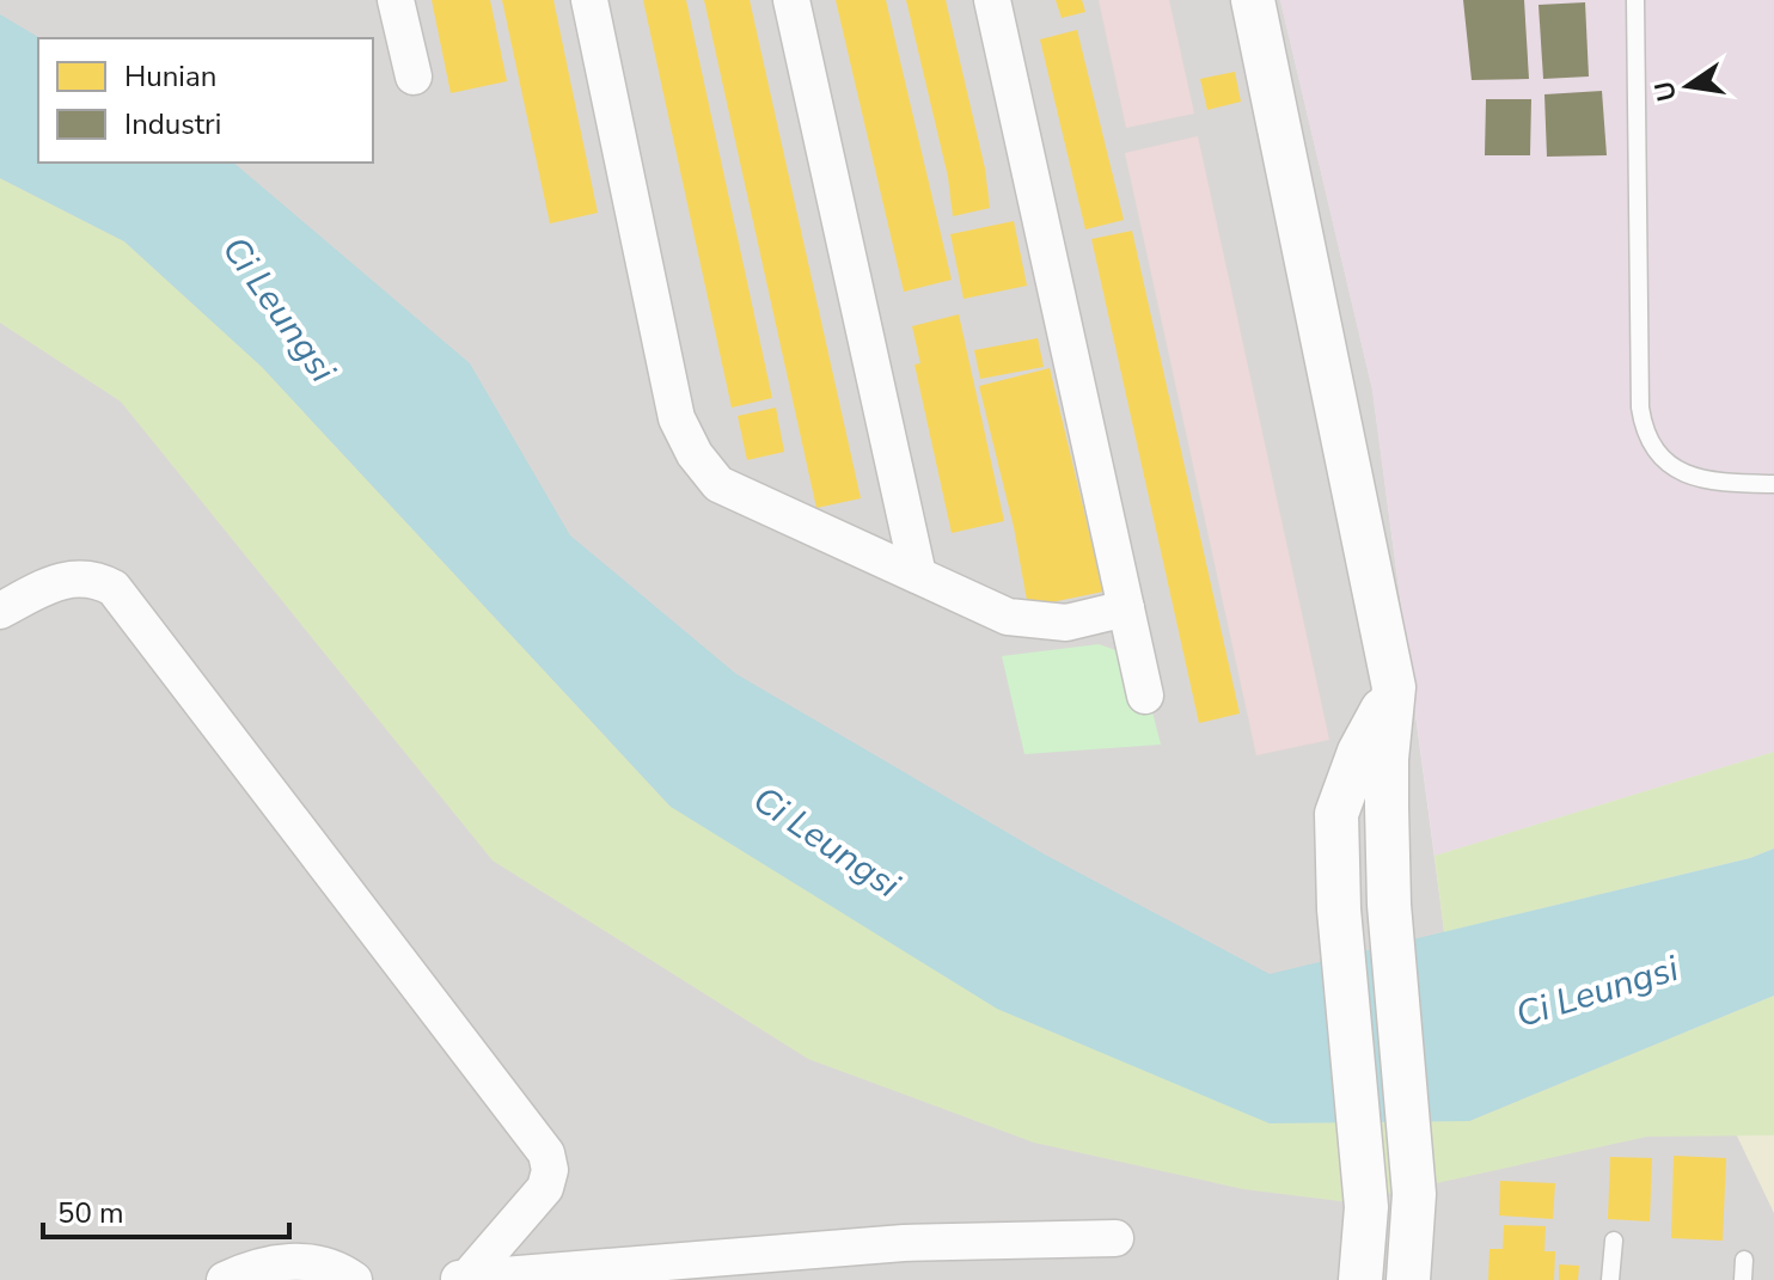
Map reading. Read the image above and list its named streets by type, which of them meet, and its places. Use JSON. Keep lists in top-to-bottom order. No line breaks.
{"water":["Ci Leungsi"],"legend":["Hunian","Industri"],"scale_bar":"50 m","north":"left"}
